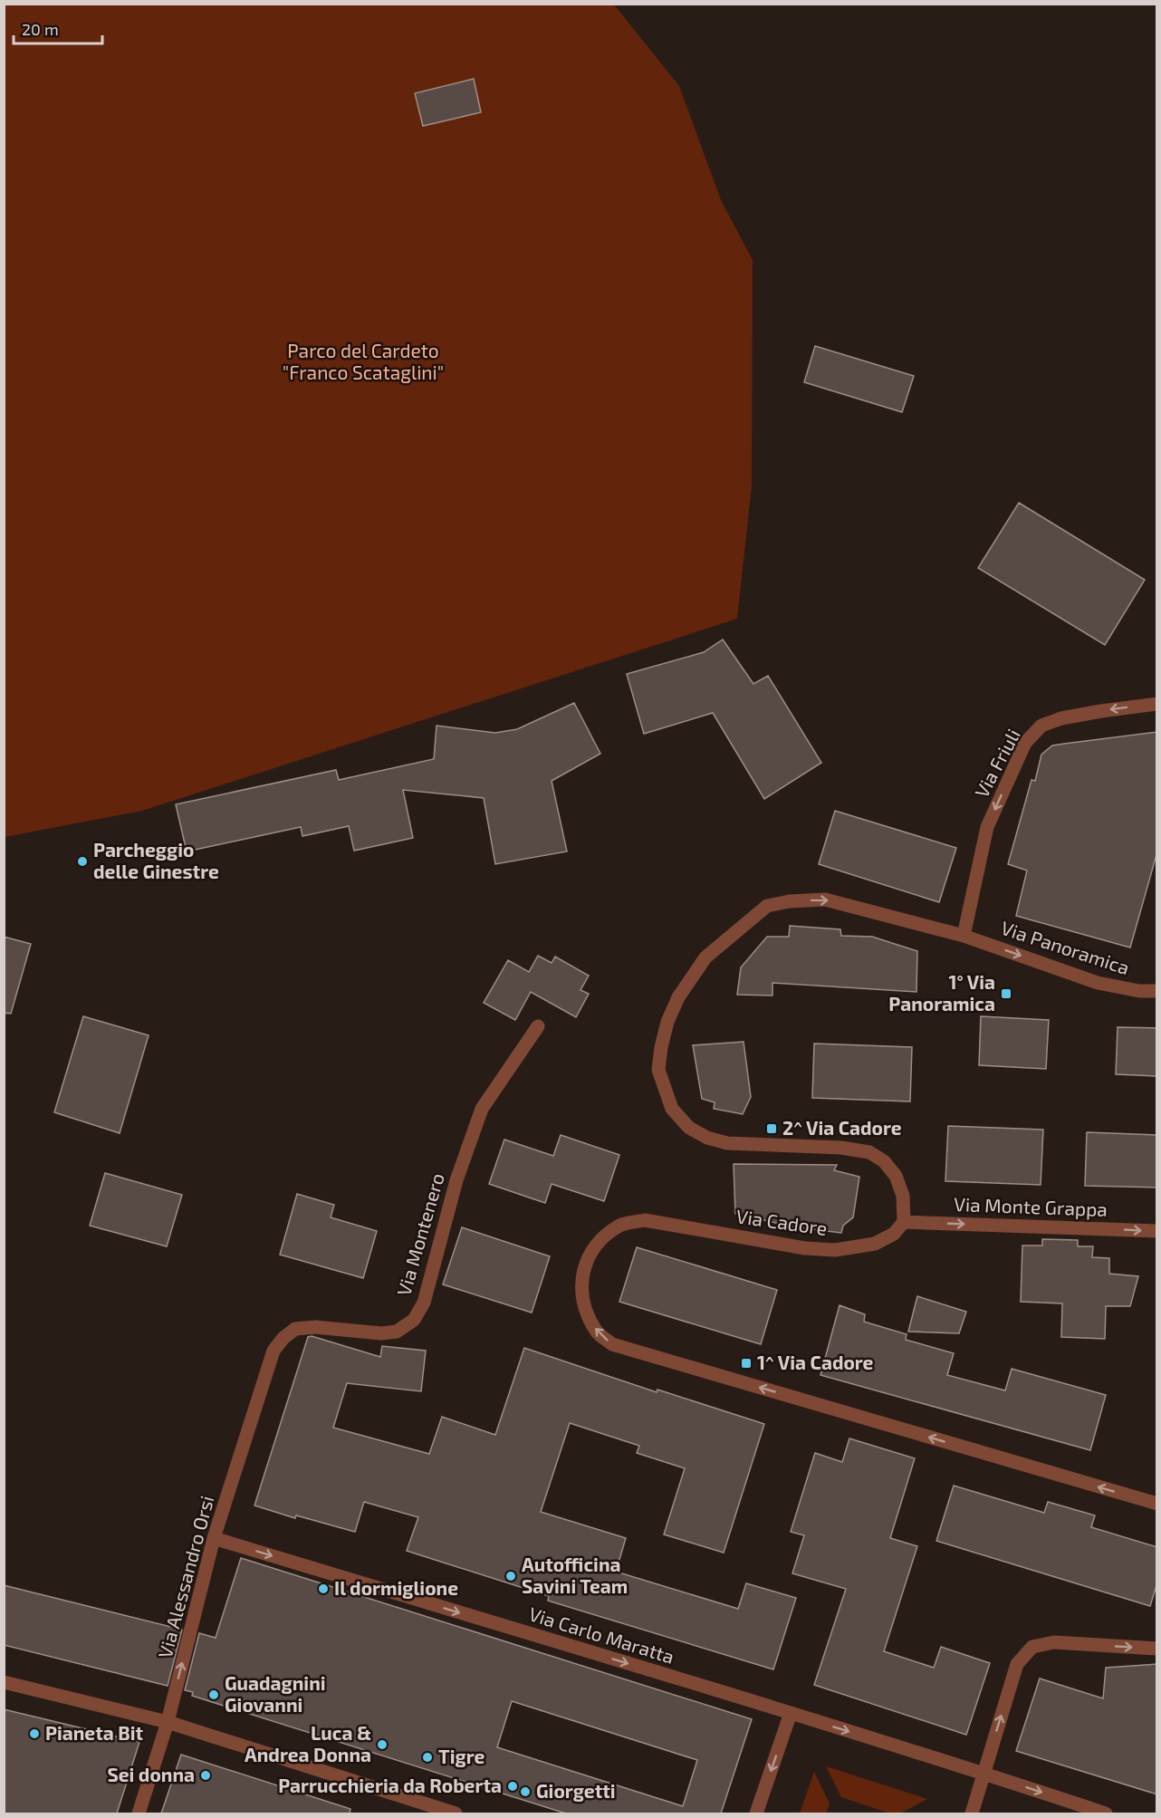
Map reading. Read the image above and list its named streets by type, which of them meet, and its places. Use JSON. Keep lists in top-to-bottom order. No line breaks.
{"streets":{"street":["Via Friuli","Via Panoramica","Via Monte Grappa","Via Cadore","Via Montenero","Via Alessandro Orsi","Via Carlo Maratta"]},"crossings":[["Via Friuli","Via Panoramica"],["Via Monte Grappa","Via Cadore"],["Via Montenero","Via Alessandro Orsi"],["Via Alessandro Orsi","Via Carlo Maratta"]],"one_way":["Via Friuli","Via Panoramica","Via Monte Grappa","Via Alessandro Orsi","Via Carlo Maratta"],"parks":["Parco del Cardeto \"Franco Scataglini\""],"places":{"other":["Parcheggio delle Ginestre","Autofficina Savini Team","Il dormiglione","Guadagnini Giovanni","Pianeta Bit","Luca & Andrea Donna","Tigre","Sei donna","Parrucchieria da Roberta","Giorgetti"],"transit":["1° Via Panoramica","2^ Via Cadore","1^ Via Cadore"]},"scale_bar":"20 m"}
